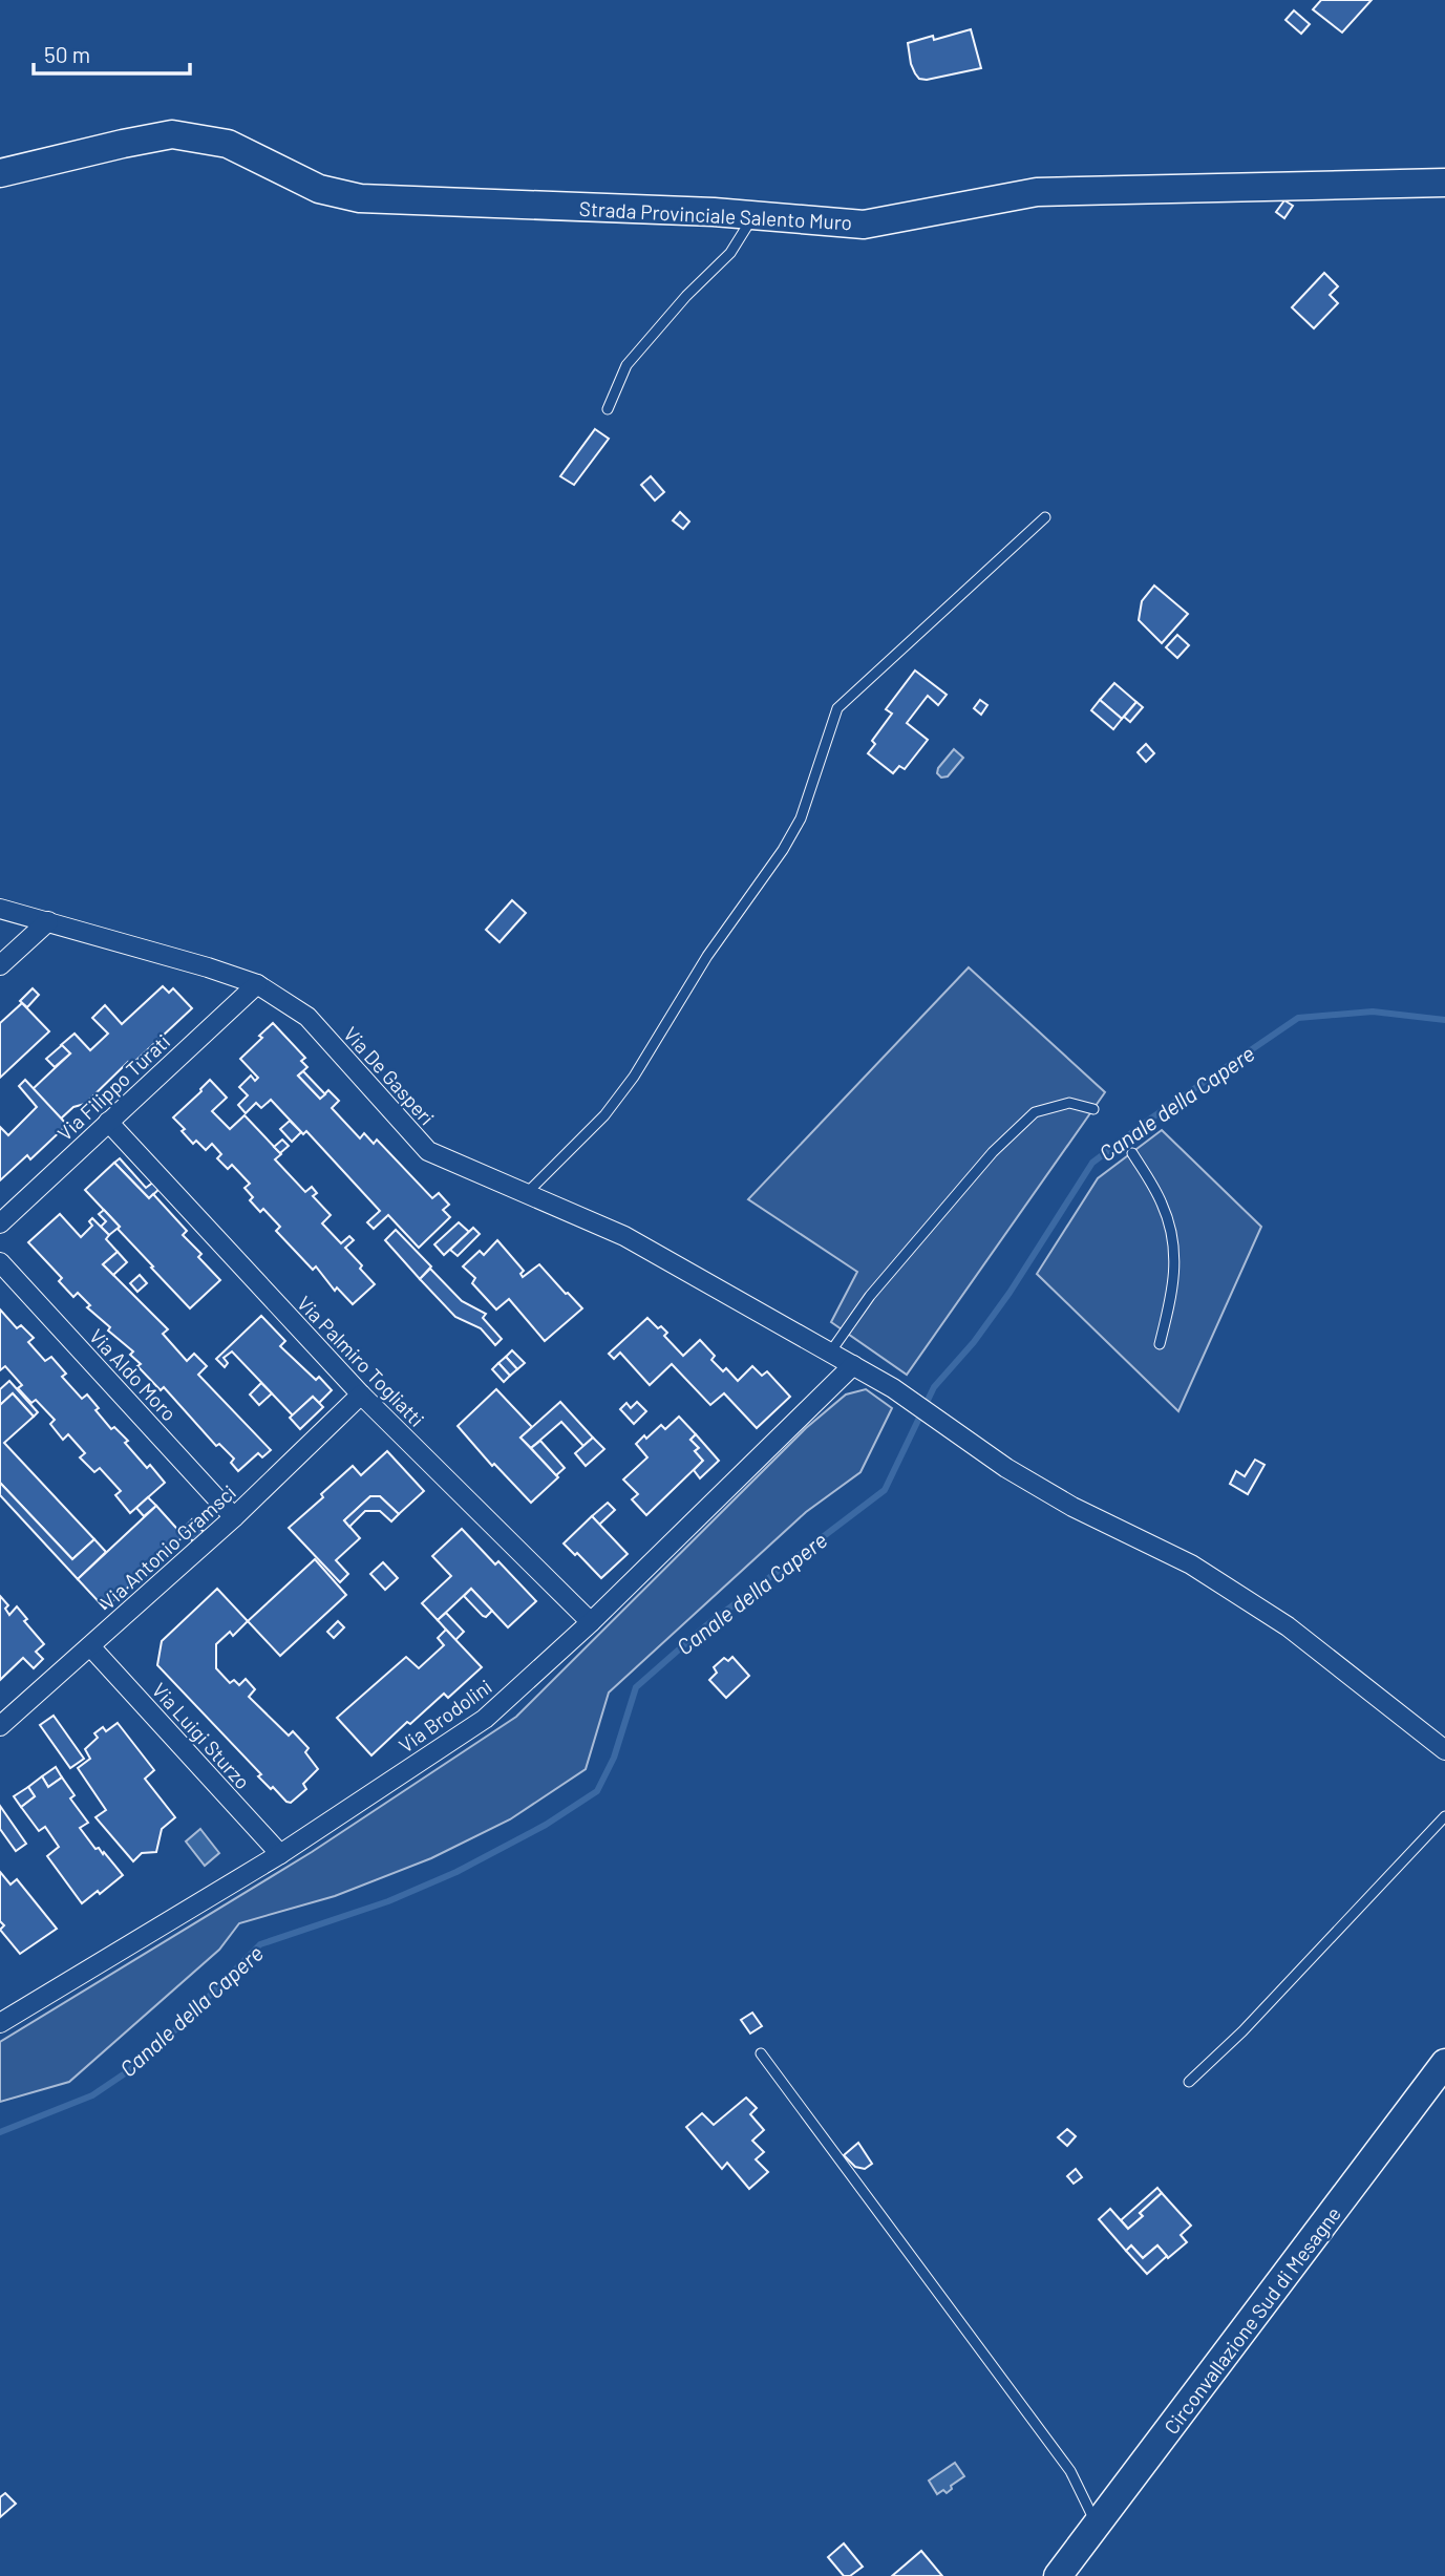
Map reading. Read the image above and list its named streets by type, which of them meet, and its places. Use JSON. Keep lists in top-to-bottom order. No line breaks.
{"streets":{"street":["Strada Provinciale Salento Muro","Via De Gasperi","Via Filippo Turati","Via Palmiro Togliatti","Via Aldo Moro","Via Antonio Gramsci","Via Brodolini","Via Luigi Sturzo","Circonvallazione Sud di Mesagne"]},"crossings":[["Via De Gasperi","Via Filippo Turati"],["Via De Gasperi","Via Brodolini"],["Via Filippo Turati","Via Palmiro Togliatti"],["Via Palmiro Togliatti","Via Antonio Gramsci"],["Via Palmiro Togliatti","Via Brodolini"],["Via Aldo Moro","Via Antonio Gramsci"],["Via Antonio Gramsci","Via Luigi Sturzo"],["Via Brodolini","Via Luigi Sturzo"]],"water":["Canale della Capere"],"scale_bar":"50 m"}
